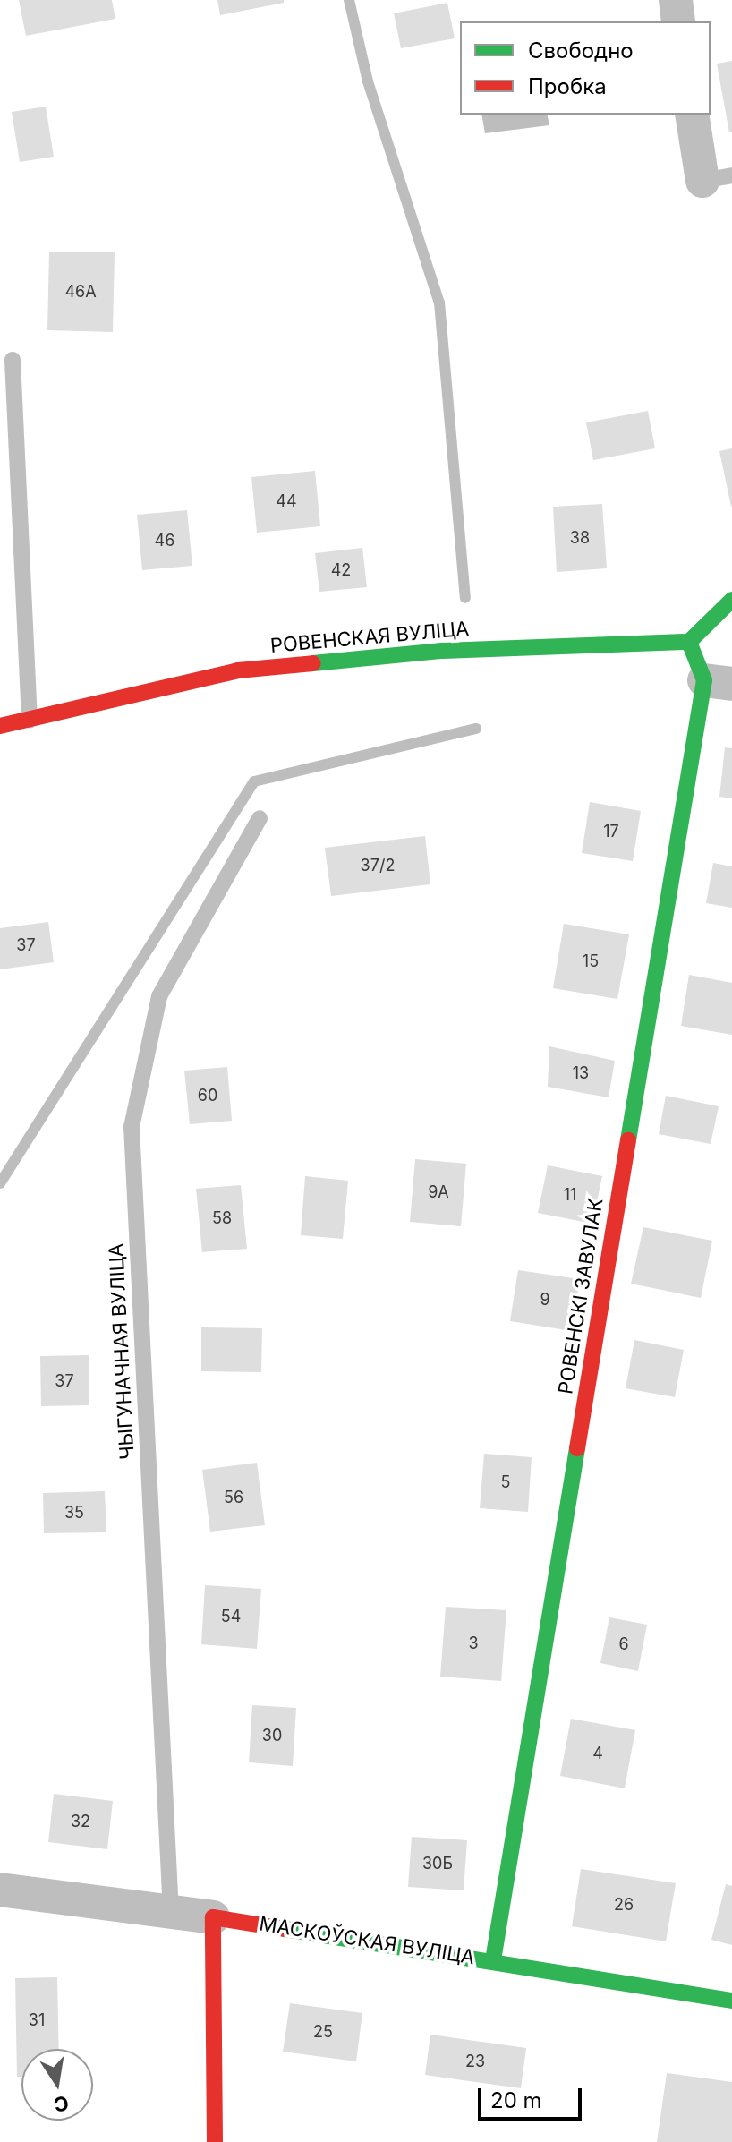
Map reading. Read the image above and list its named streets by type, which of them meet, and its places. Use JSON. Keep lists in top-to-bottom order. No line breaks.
{"streets":{"street":["РОВЕНСКАЯ ВУЛІЦА","РОВЕНСКІ ЗАВУЛАК","МАСКОЎСКАЯ ВУЛІЦА"],"lane":["ЧЫГУНАЧНАЯ ВУЛІЦА"]},"crossings":[["РОВЕНСКАЯ ВУЛІЦА","РОВЕНСКІ ЗАВУЛАК"],["РОВЕНСКІ ЗАВУЛАК","МАСКОЎСКАЯ ВУЛІЦА"],["ЧЫГУНАЧНАЯ ВУЛІЦА","МАСКОЎСКАЯ ВУЛІЦА"]],"house_numbers":["46А","44","38","46","42","17","37/2","37","15","13","60","9А","11","58","9","37","5","56","35","54","3","6","30","4","32","30Б","26","31","25","23"],"legend":["Свободно","Пробка"],"scale_bar":"20 m","north":"bottom"}
